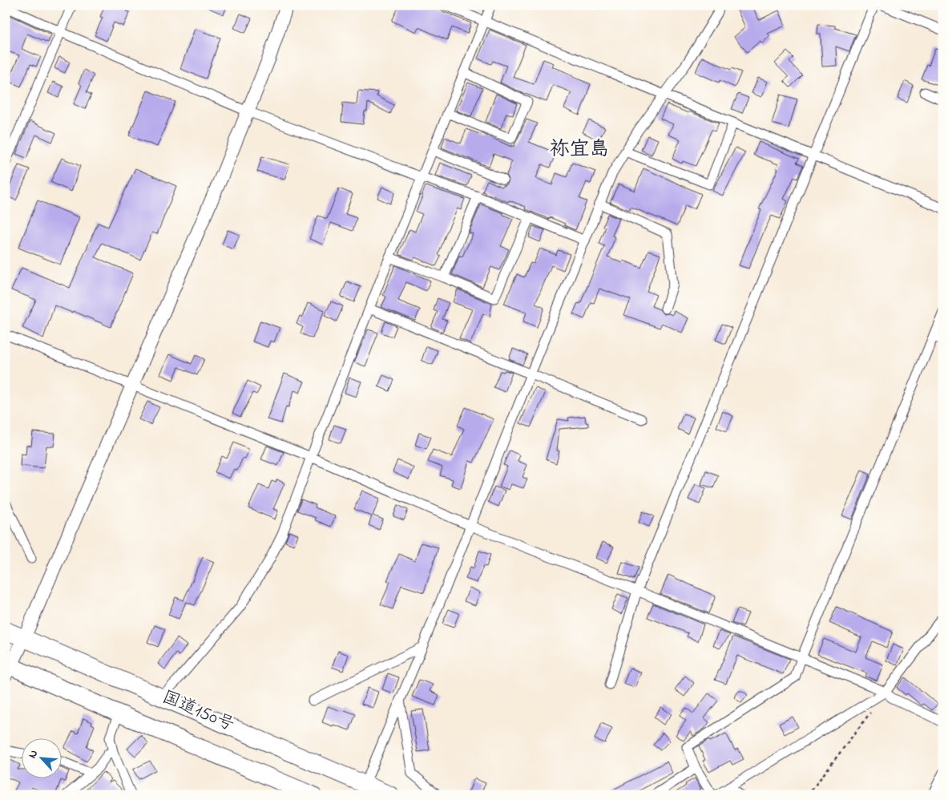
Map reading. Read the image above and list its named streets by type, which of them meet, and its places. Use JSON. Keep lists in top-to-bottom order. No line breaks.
{"streets":{"highway":["国道150号"]},"districts":["祢宜島"],"north":"top left"}
